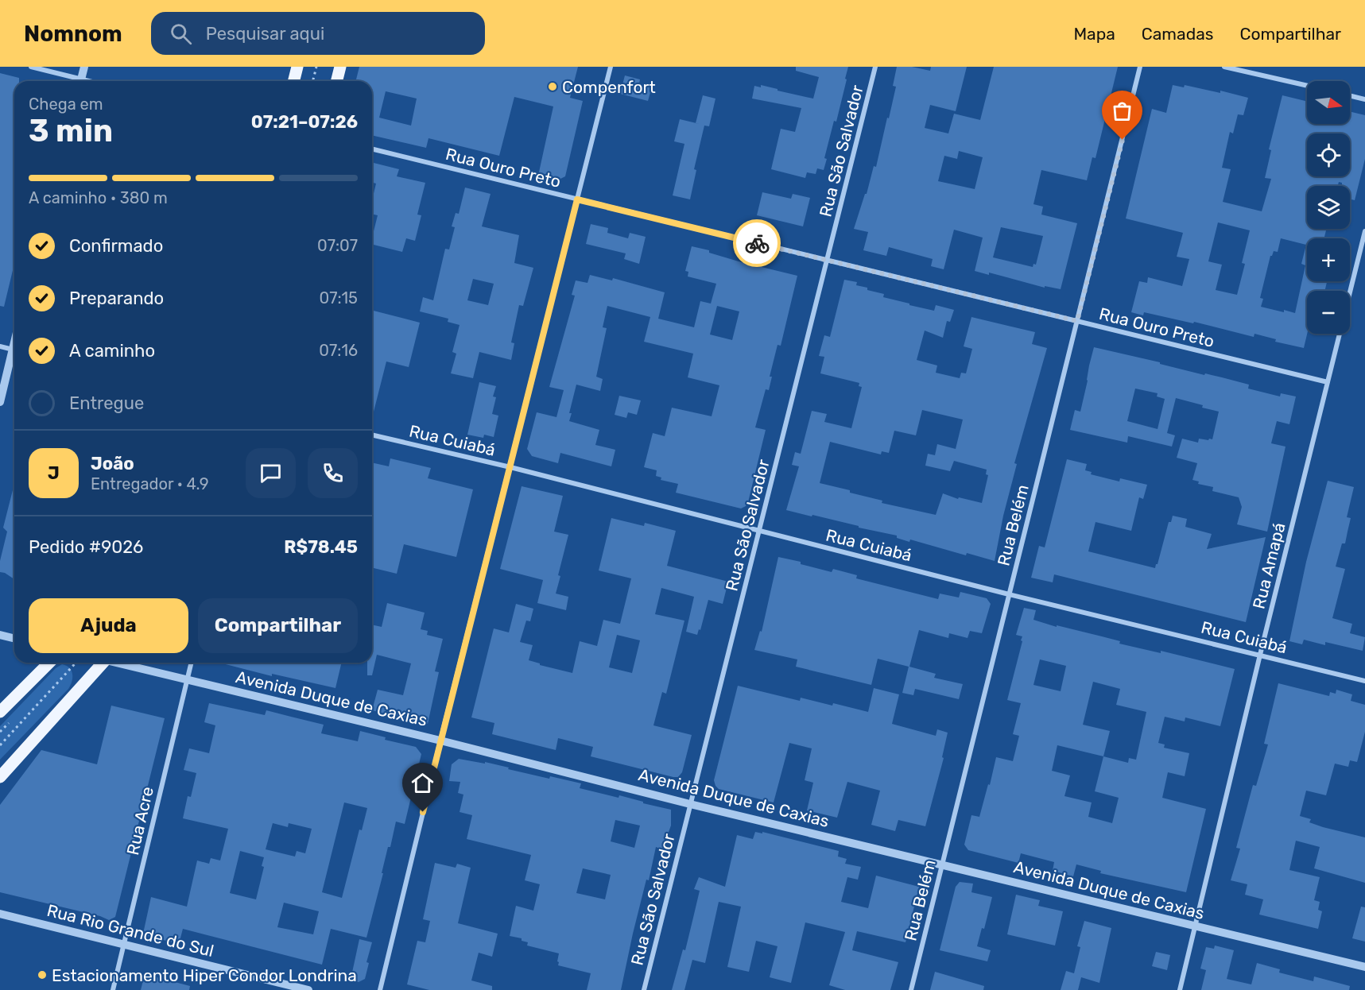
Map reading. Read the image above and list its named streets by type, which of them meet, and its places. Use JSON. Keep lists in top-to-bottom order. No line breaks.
{"streets":{"street":["Rua São Salvador","Rua Ouro Preto","Rua Cuiabá","Rua Belém","Rua Amapá","Avenida Duque de Caxias","Rua Acre","Rua Rio Grande do Sul"]},"crossings":[["Rua São Salvador","Rua Ouro Preto"],["Rua São Salvador","Rua Cuiabá"],["Rua São Salvador","Avenida Duque de Caxias"],["Rua Ouro Preto","Rua Belém"],["Rua Ouro Preto","Rua Amapá"],["Rua Cuiabá","Rua Belém"],["Rua Cuiabá","Rua Amapá"],["Rua Belém","Avenida Duque de Caxias"],["Rua Amapá","Avenida Duque de Caxias"],["Avenida Duque de Caxias","Rua Acre"],["Rua Acre","Rua Rio Grande do Sul"]],"places":["Compenfort","Estacionamento Hiper Condor Londrina"],"north":"right","page":{"header":"Nomnom","search":"Pesquisar aqui","nav":["Mapa","Camadas","Compartilhar"],"map_buttons":["+","−"],"heading":["3 min","Chega em","07:21–07:26"],"panel":["João","Entregador · 4.9","Pedido #9026","R$78.45"],"bar":"A caminho · 380 m","list":[["Confirmado","07:07"],["Preparando","07:15"],["A caminho","07:16"],"Entregue"],"round":"J","buttons":["Ajuda","Compartilhar"]}}
